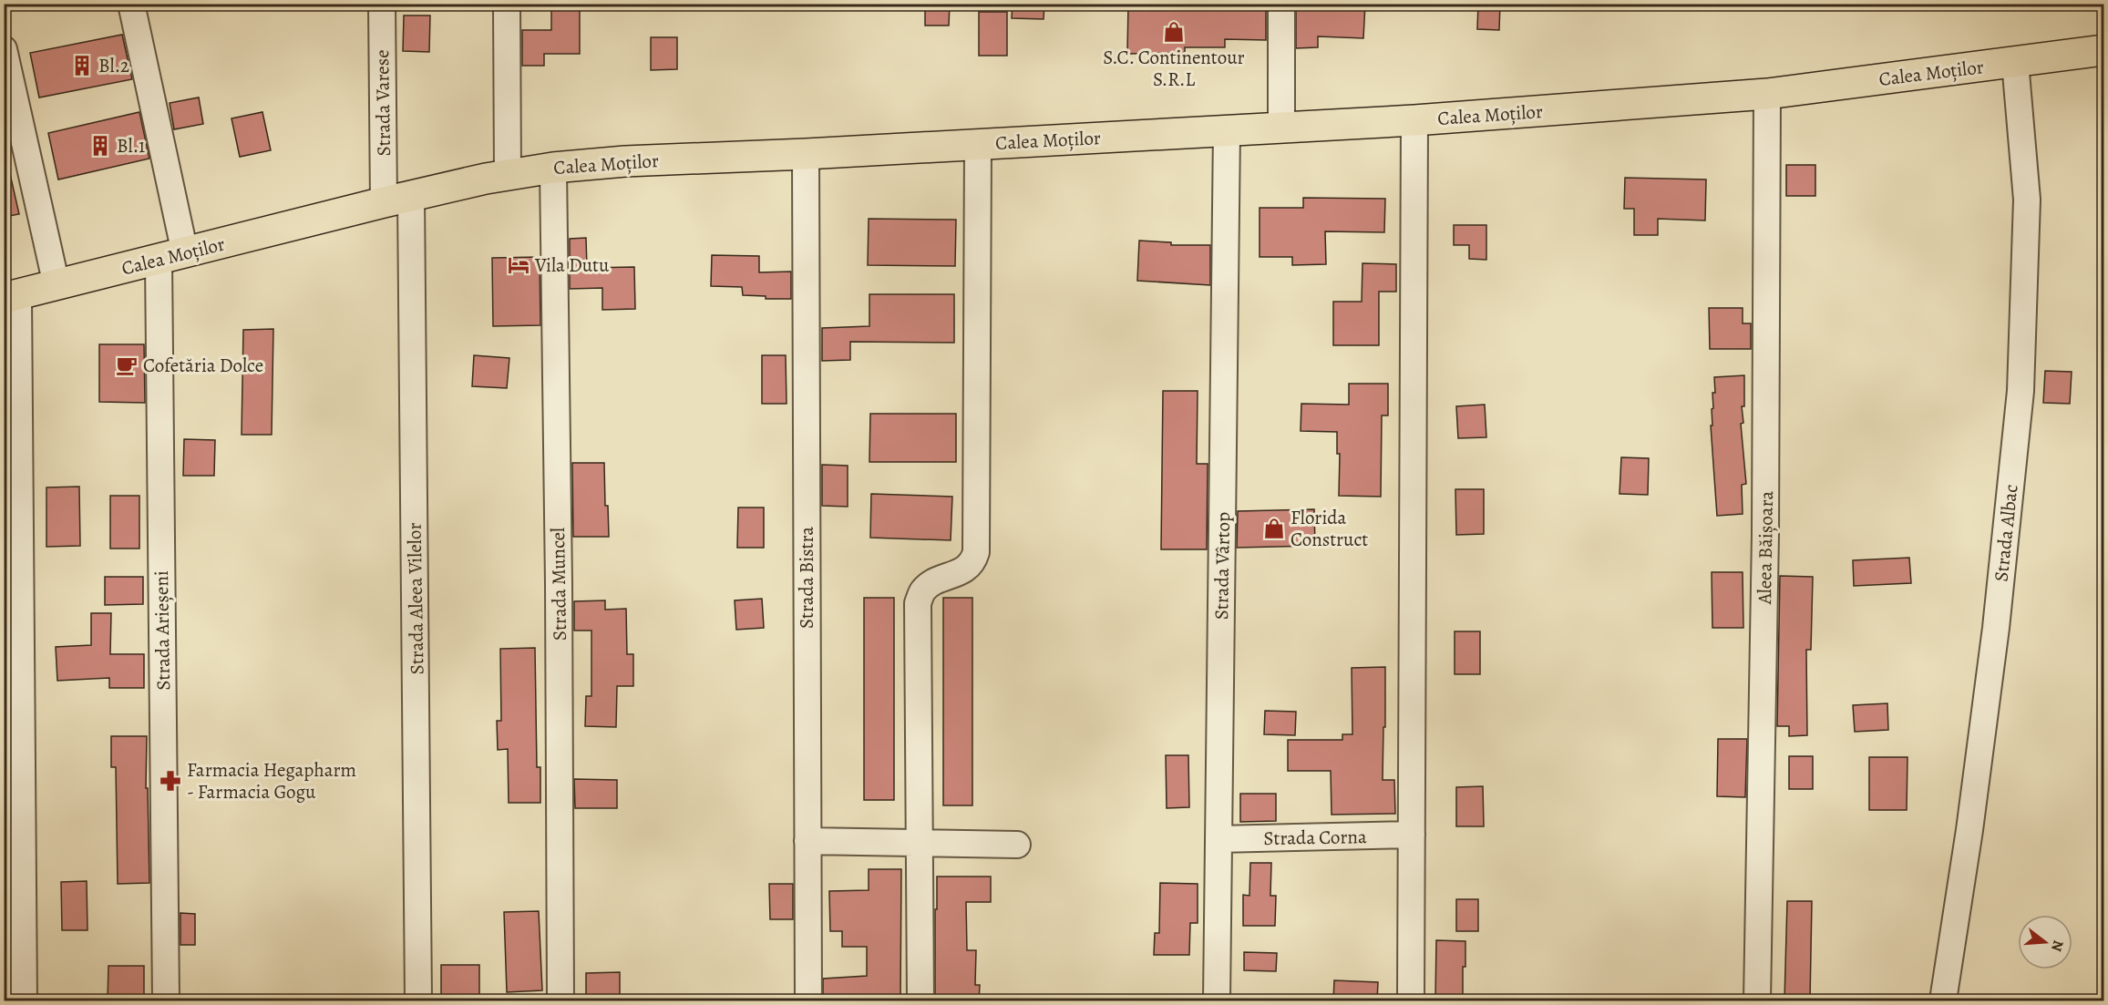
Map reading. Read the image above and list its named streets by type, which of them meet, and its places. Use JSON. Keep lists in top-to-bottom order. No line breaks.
{"streets":{"main road":["Calea Moților"],"street":["Strada Varese","Strada Albac","Aleea Băișoara","Strada Vârtop","Strada Bistra","Strada Muncel","Strada Aleea Vilelor","Strada Arieșeni","Strada Corna"]},"crossings":[["Calea Moților","Strada Varese"],["Calea Moților","Strada Albac"],["Calea Moților","Aleea Băișoara"],["Calea Moților","Strada Vârtop"],["Calea Moților","Strada Bistra"],["Calea Moților","Strada Muncel"],["Calea Moților","Strada Aleea Vilelor"],["Calea Moților","Strada Arieșeni"],["Strada Varese","Strada Aleea Vilelor"],["Strada Vârtop","Strada Corna"]],"places":{"shop":["S.C. Continentour S.R.L","Florida Construct"],"building":["Bl.2","Bl.1"],"hotel":["Vila Dutu"],"cafe":["Cofetăria Dolce"],"pharmacy":["Farmacia Hegapharm - Farmacia Gogu"]},"north":"right"}
